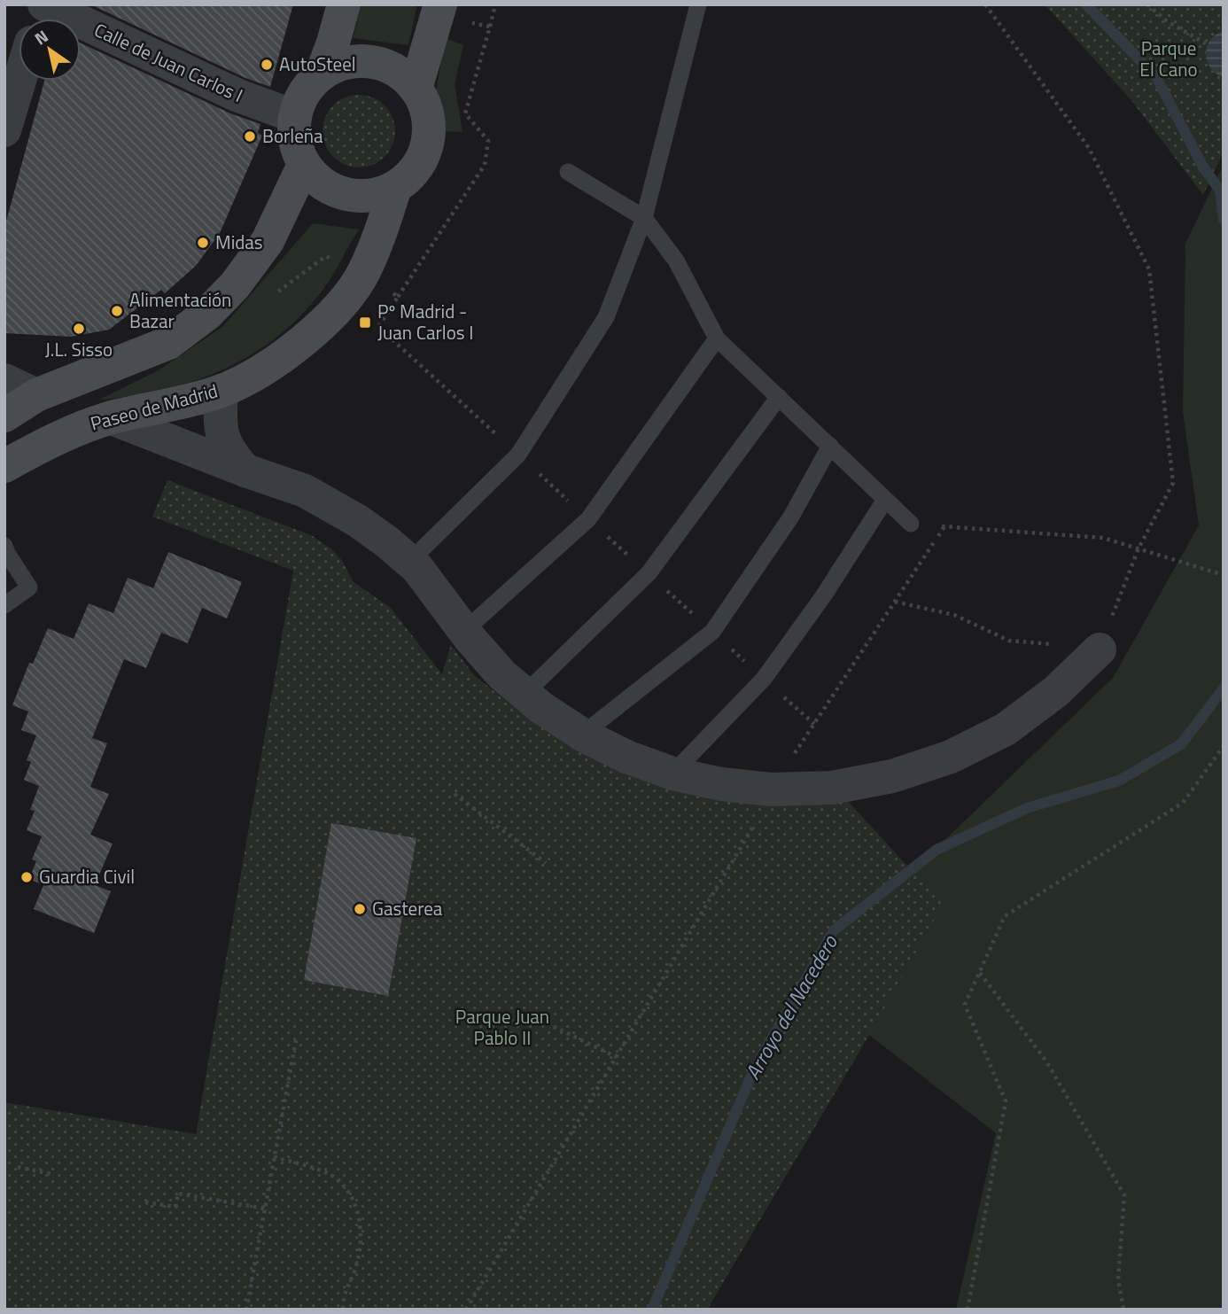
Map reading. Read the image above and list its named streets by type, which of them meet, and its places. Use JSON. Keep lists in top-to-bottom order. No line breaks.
{"streets":{"street":["Calle de Juan Carlos I","Paseo de Madrid"]},"crossings":[["Calle de Juan Carlos I","Paseo de Madrid"]],"water":["Arroyo del Nacedero"],"parks":["Parque El Cano","Parque Juan Pablo II"],"places":{"other":["AutoSteel","Borleña","Midas","Alimentación Bazar","J.L. Sisso","Guardia Civil","Gasterea"],"transit":["Pº Madrid - Juan Carlos I"]},"north":"top left"}
